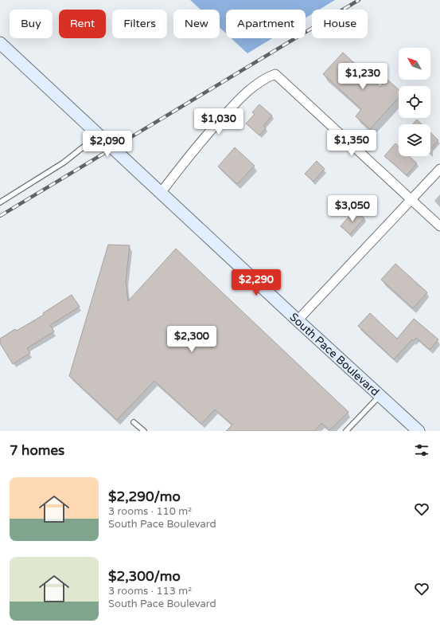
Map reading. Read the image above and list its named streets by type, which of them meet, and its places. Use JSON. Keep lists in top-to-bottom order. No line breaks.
{"streets":{"main road":["South Pace Boulevard"]},"north":"top left","page":{"chip":["Buy","Rent","Filters","New","Apartment","House"],"price":["$1,230","$1,030","$1,350","$2,090","$3,050","$2,290","$2,300"],"heading":"7 homes","list":[{"name":"$2,290/mo","note":"3 rooms · 110 m² · South Pace Boulevard"},{"name":"$2,300/mo","note":"3 rooms · 113 m² · South Pace Boulevard"}]}}
